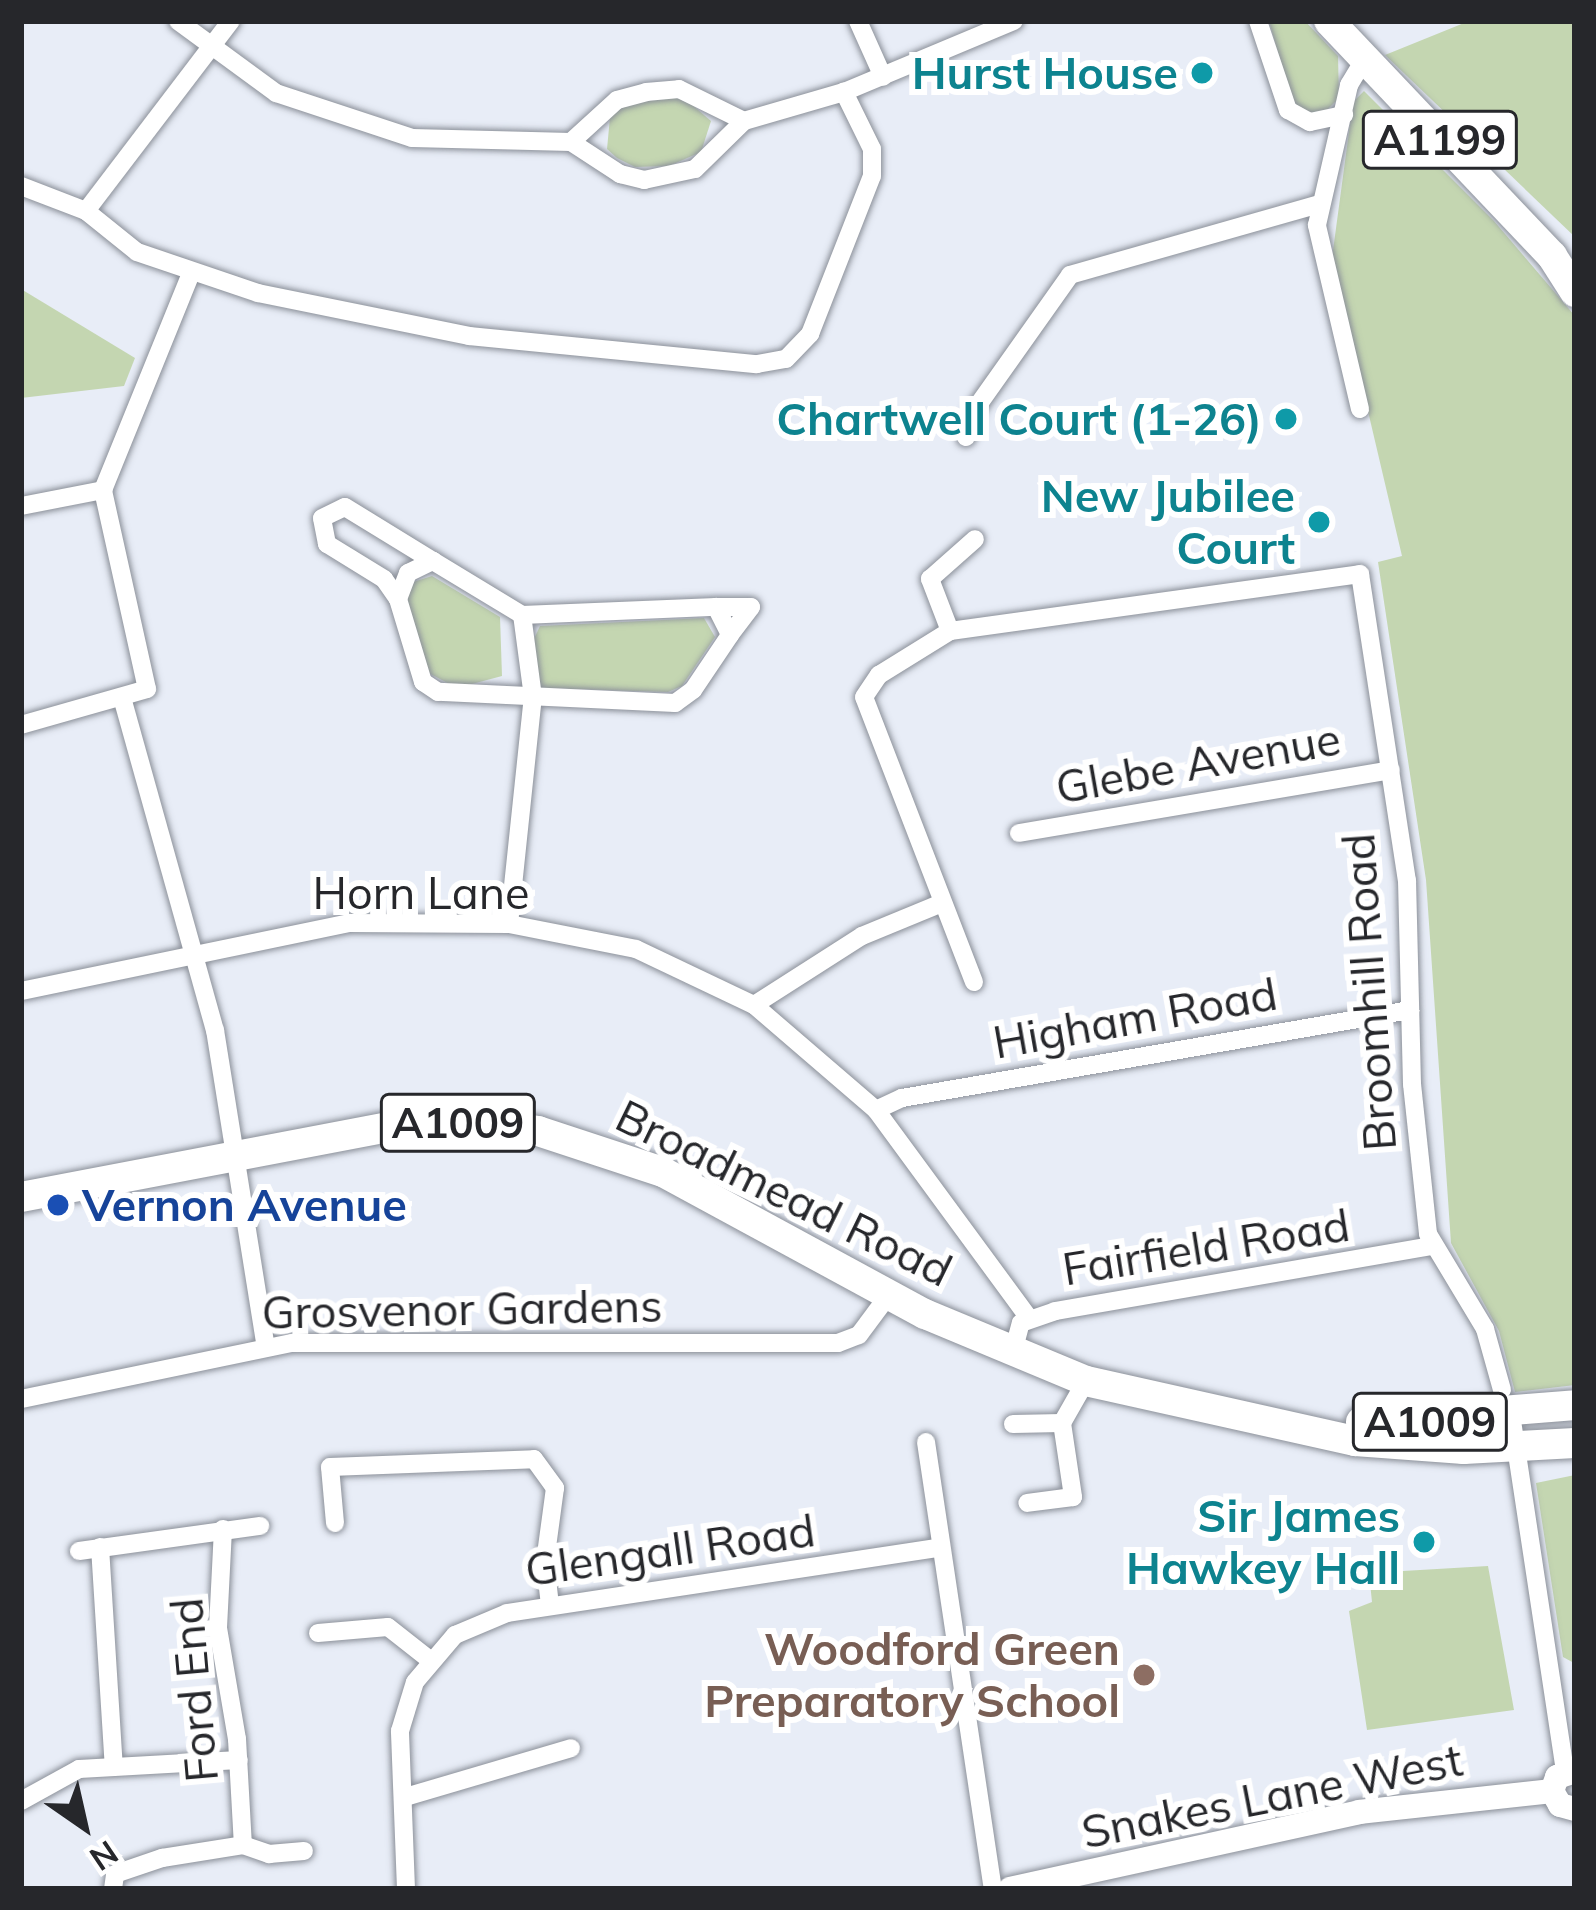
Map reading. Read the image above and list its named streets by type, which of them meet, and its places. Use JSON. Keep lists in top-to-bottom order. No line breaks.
{"streets":{"main road":["A1199","A1009","Broadmead Road"],"street":["Glebe Avenue","Horn Lane","Broomhill Road","Higham Road","Fairfield Road","Grosvenor Gardens","Glengall Road","Ford End","Snakes Lane West"]},"crossings":[["Glebe Avenue","Broomhill Road"],["Horn Lane","Higham Road"],["Horn Lane","Fairfield Road"],["Broomhill Road","Higham Road"],["Broomhill Road","Broadmead Road"],["Broomhill Road","Fairfield Road"],["Broomhill Road","Snakes Lane West"],["Broadmead Road","Fairfield Road"],["Broadmead Road","Grosvenor Gardens"]],"places":["Hurst House","Chartwell Court (1-26)","New Jubilee Court","Vernon Avenue","Sir James Hawkey Hall","Woodford Green Preparatory School"],"north":"bottom right"}
